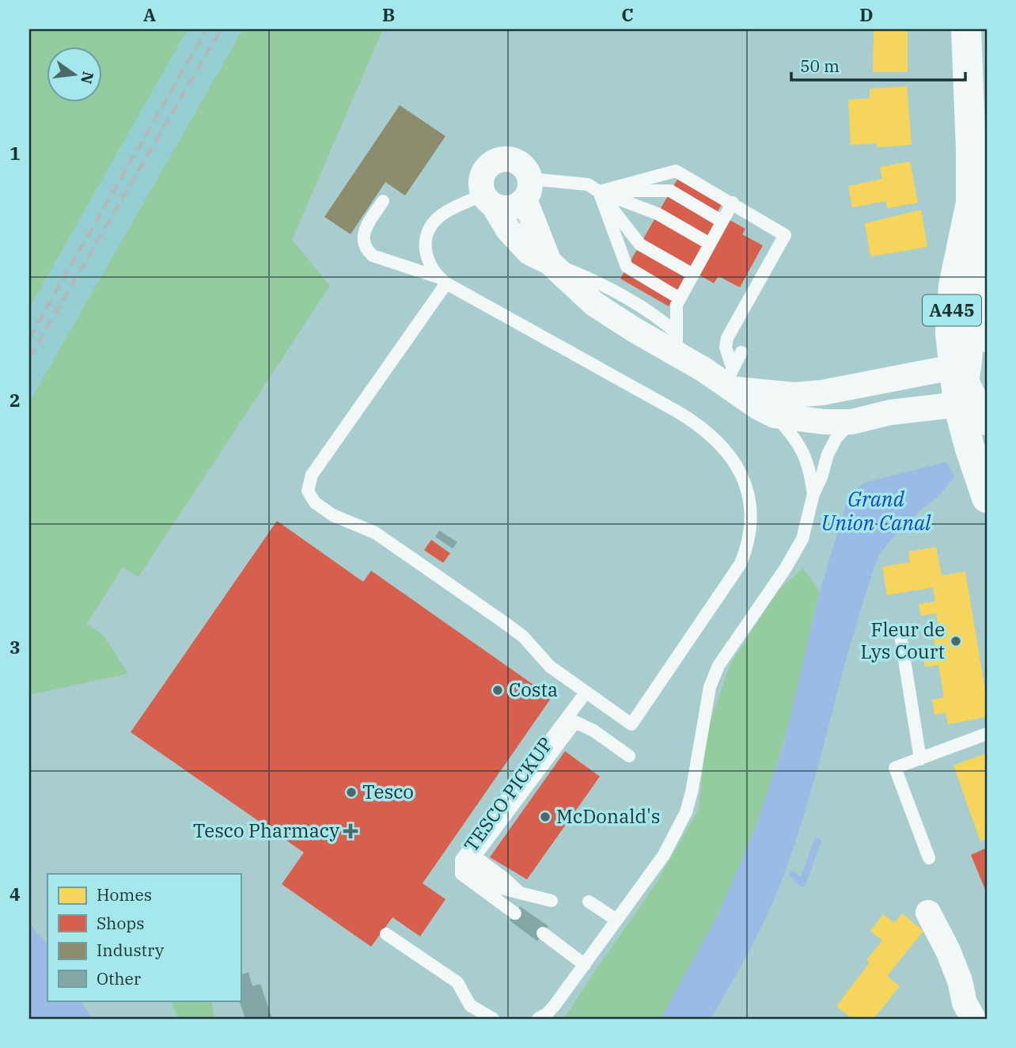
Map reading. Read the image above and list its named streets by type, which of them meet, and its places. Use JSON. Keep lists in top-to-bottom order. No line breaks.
{"streets":{"main road":["A445"],"lane":["TESCO PICKUP"]},"water":["Grand Union Canal"],"places":{"other":["Fleur de Lys Court","Costa","Tesco","McDonald's"],"health":["Tesco Pharmacy"]},"legend":["Homes","Shops","Industry","Other"],"scale_bar":"50 m","north":"right","grid":{"columns":["A","B","C","D"],"rows":["1","2","3","4"]}}
